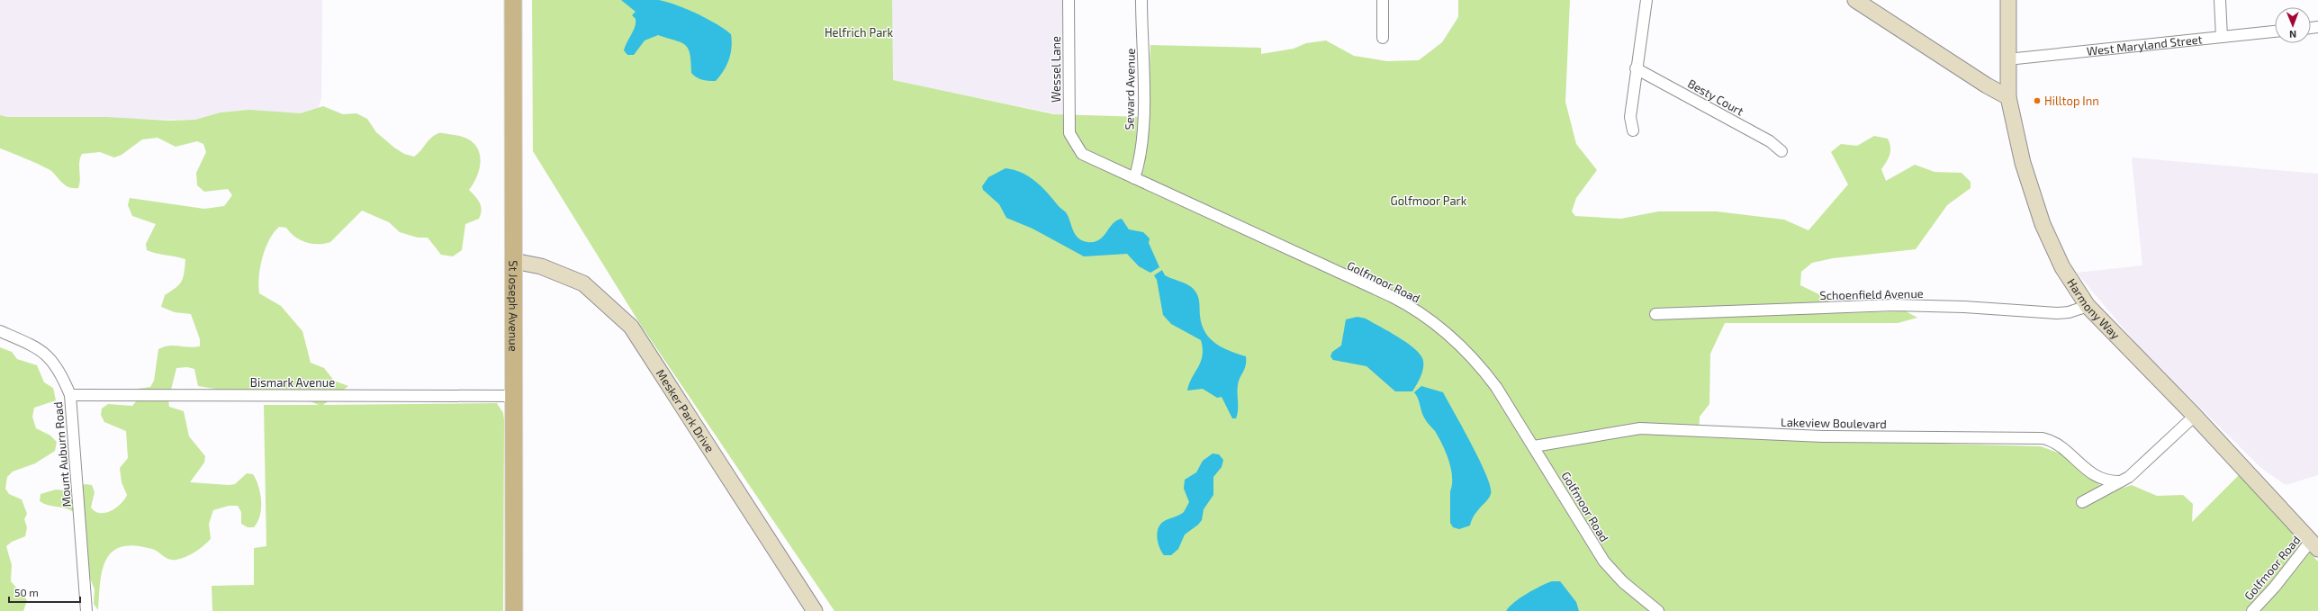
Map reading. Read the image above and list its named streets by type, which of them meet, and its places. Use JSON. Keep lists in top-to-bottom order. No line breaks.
{"streets":{"main road":["St Joseph Avenue"],"street":["West Maryland Street","Wessel Lane","Seward Avenue","Besty Court","Golfmoor Road","Schoenfield Avenue","Harmony Way","Bismark Avenue","Mesker Park Drive","Lakeview Boulevard","Mount Auburn Road"]},"crossings":[["West Maryland Street","Harmony Way"],["Wessel Lane","Golfmoor Road"],["Seward Avenue","Golfmoor Road"],["Golfmoor Road","Harmony Way"],["Golfmoor Road","Lakeview Boulevard"],["Schoenfield Avenue","Harmony Way"],["St Joseph Avenue","Bismark Avenue"],["St Joseph Avenue","Mesker Park Drive"],["Bismark Avenue","Mount Auburn Road"]],"parks":["Helfrich Park","Golfmoor Park"],"places":["Hilltop Inn"],"scale_bar":"50 m","north":"bottom"}
